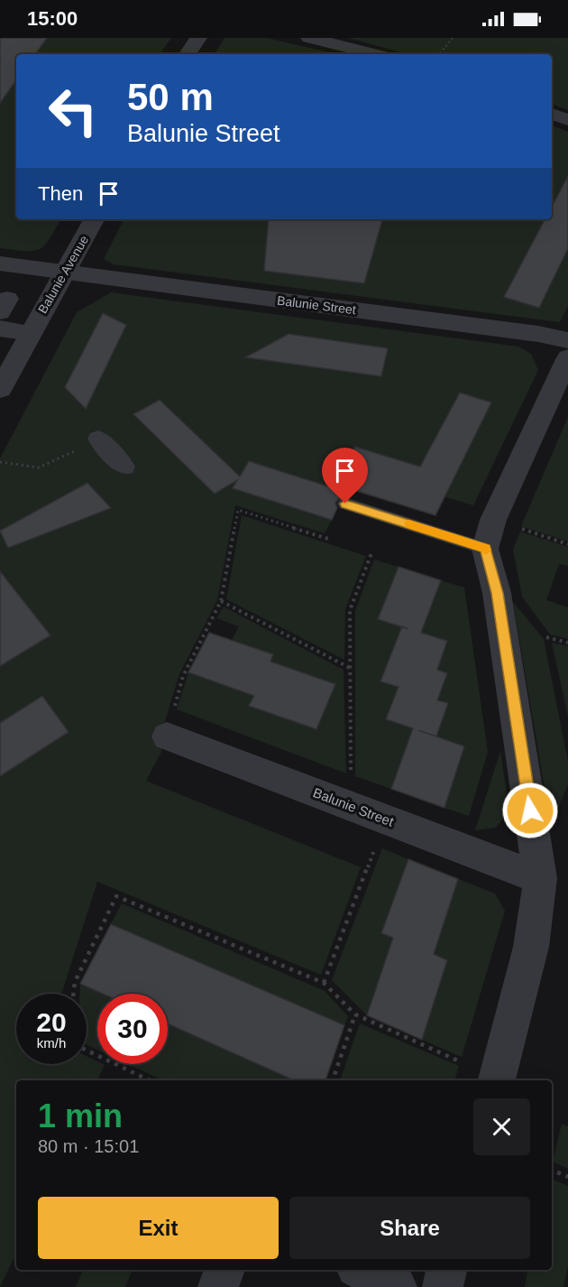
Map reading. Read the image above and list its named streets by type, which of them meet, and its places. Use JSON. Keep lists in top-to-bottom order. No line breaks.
{"streets":{"street":["Balunie Avenue","Balunie Street"]},"crossings":[["Balunie Avenue","Balunie Street"]],"page":{"status":"15:00","turn":["50 m","Balunie Street"],"then":"Then","speed":"20 km/h","limit":"30","heading":["1 min","80 m · 15:01"],"buttons":["Exit","Share"]}}
